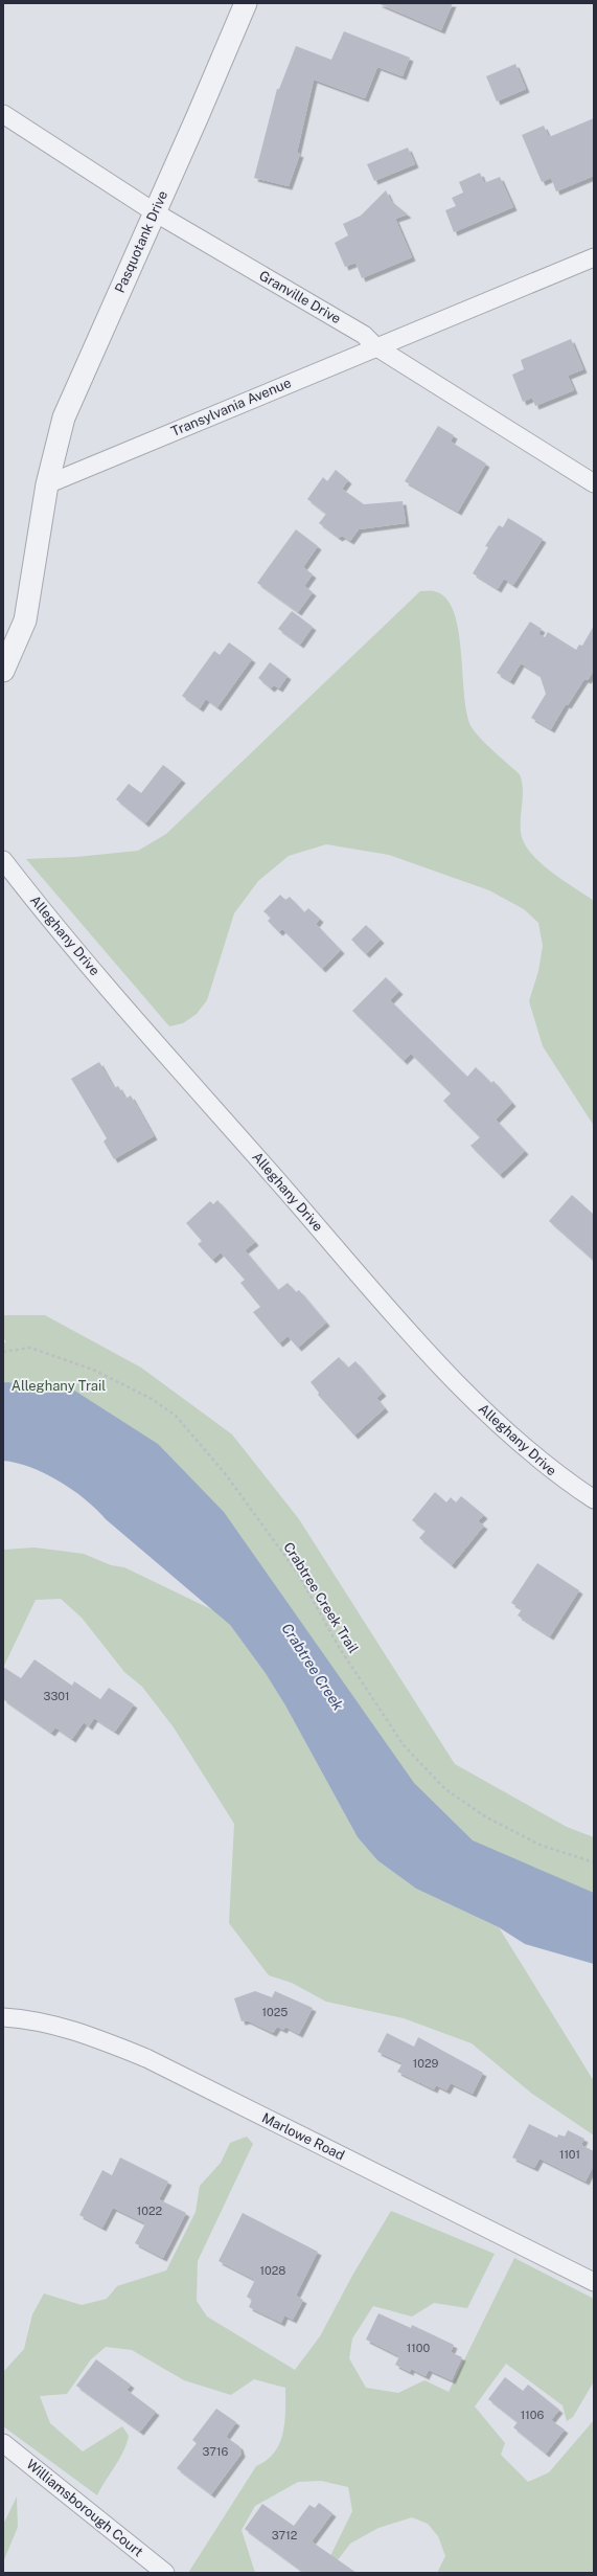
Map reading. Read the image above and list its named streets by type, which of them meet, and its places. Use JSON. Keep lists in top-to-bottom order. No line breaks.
{"streets":{"street":["Pasquotank Drive","Granville Drive","Transylvania Avenue","Alleghany Drive","Marlowe Road","Williamsborough Court"],"path":["Crabtree Creek Trail"]},"crossings":[["Pasquotank Drive","Granville Drive"],["Pasquotank Drive","Transylvania Avenue"],["Granville Drive","Transylvania Avenue"]],"water":["Crabtree Creek"],"parks":["Alleghany Trail"],"house_numbers":["3301","1025","1029","1101","1022","1028","1100","1106","3716","3712"]}
